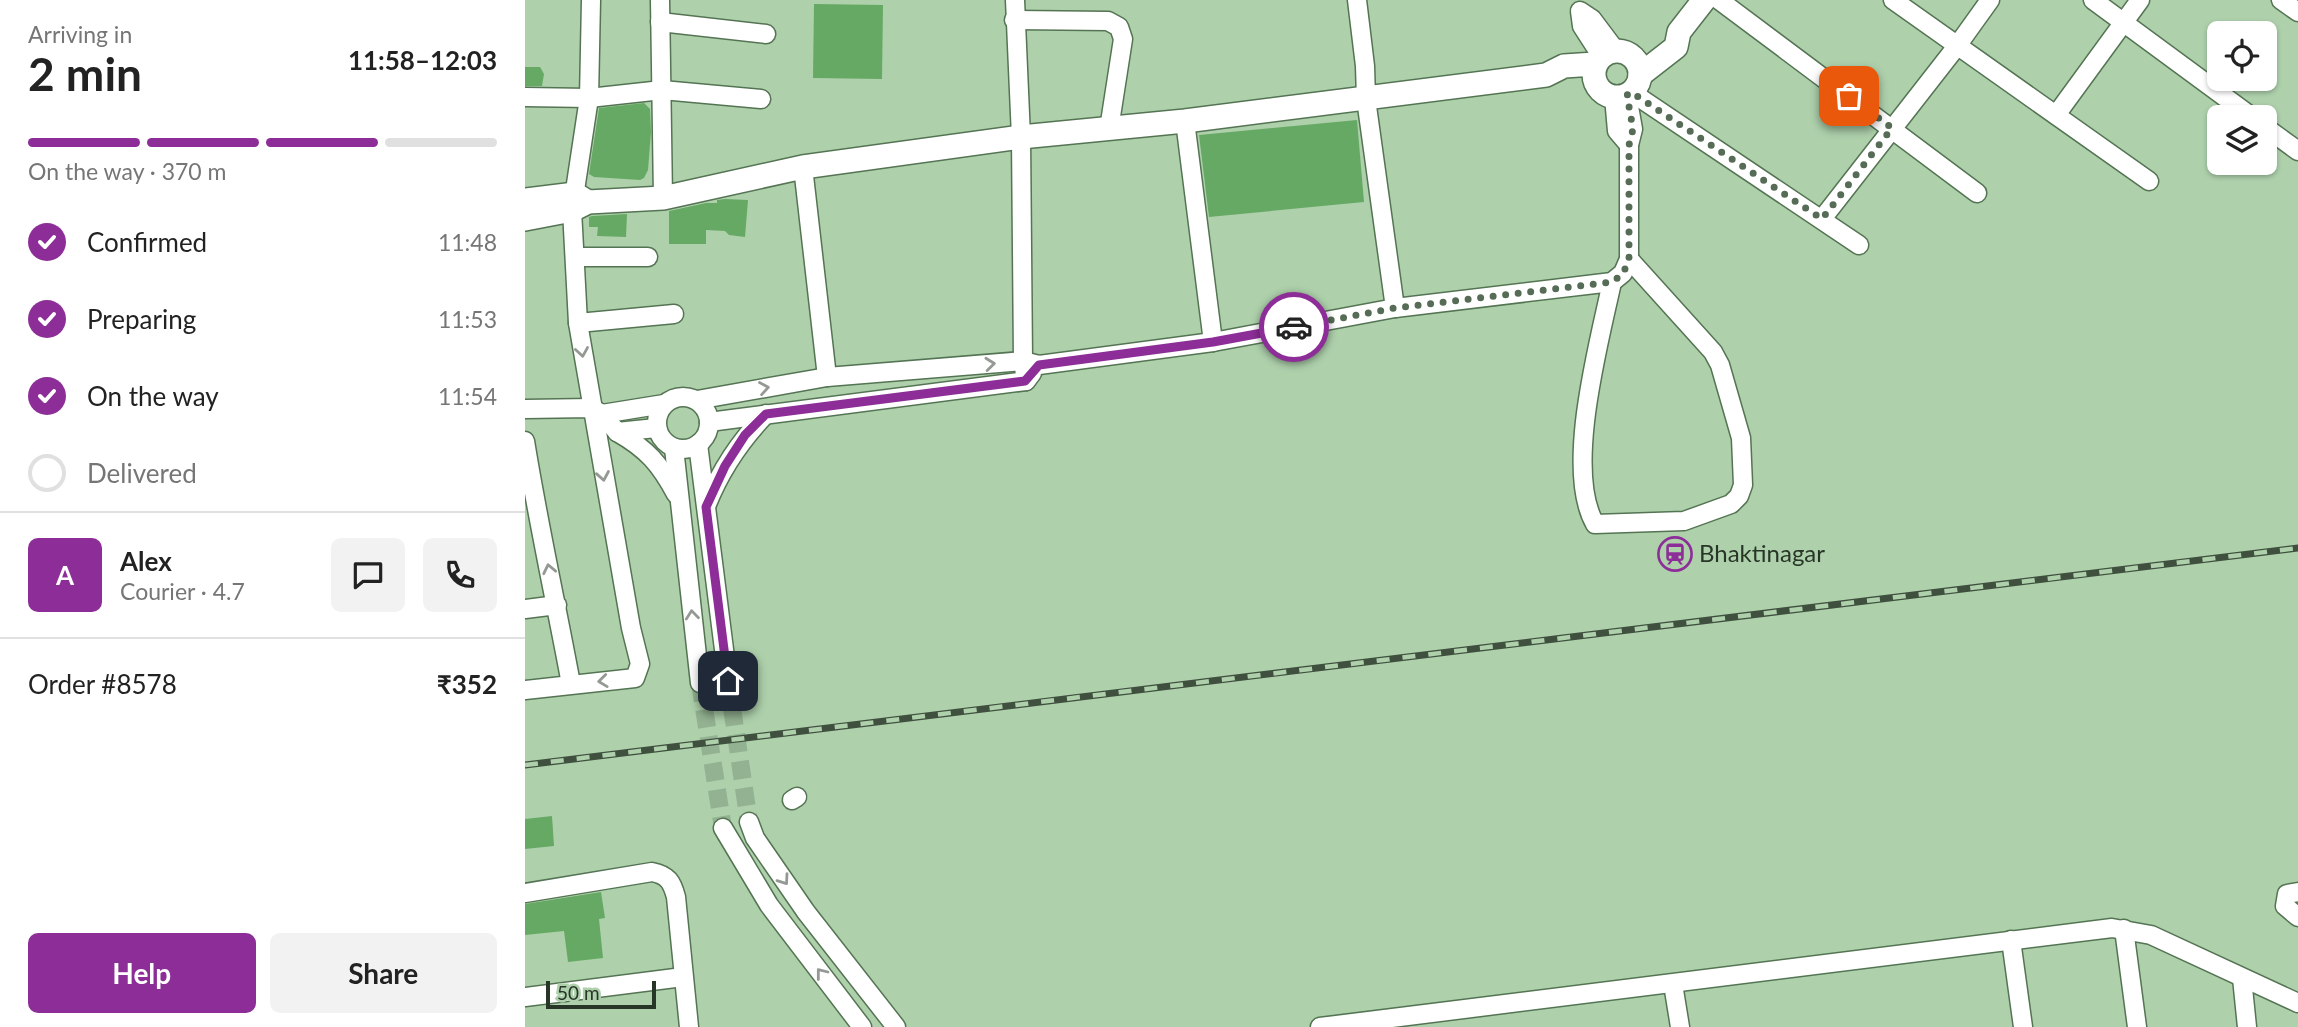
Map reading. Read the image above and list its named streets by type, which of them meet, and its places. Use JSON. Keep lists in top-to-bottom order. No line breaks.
{"places":{"station":["Bhaktinagar"]},"scale_bar":"50 m","page":{"heading":["2 min","Arriving in","11:58–12:03"],"panel":["Alex","Courier · 4.7","Order #8578","₹352"],"bar":"On the way · 370 m","list":[["Confirmed","11:48"],["Preparing","11:53"],["On the way","11:54"],"Delivered"],"round":"A","buttons":["Help","Share"],"scale":"50 m"}}
